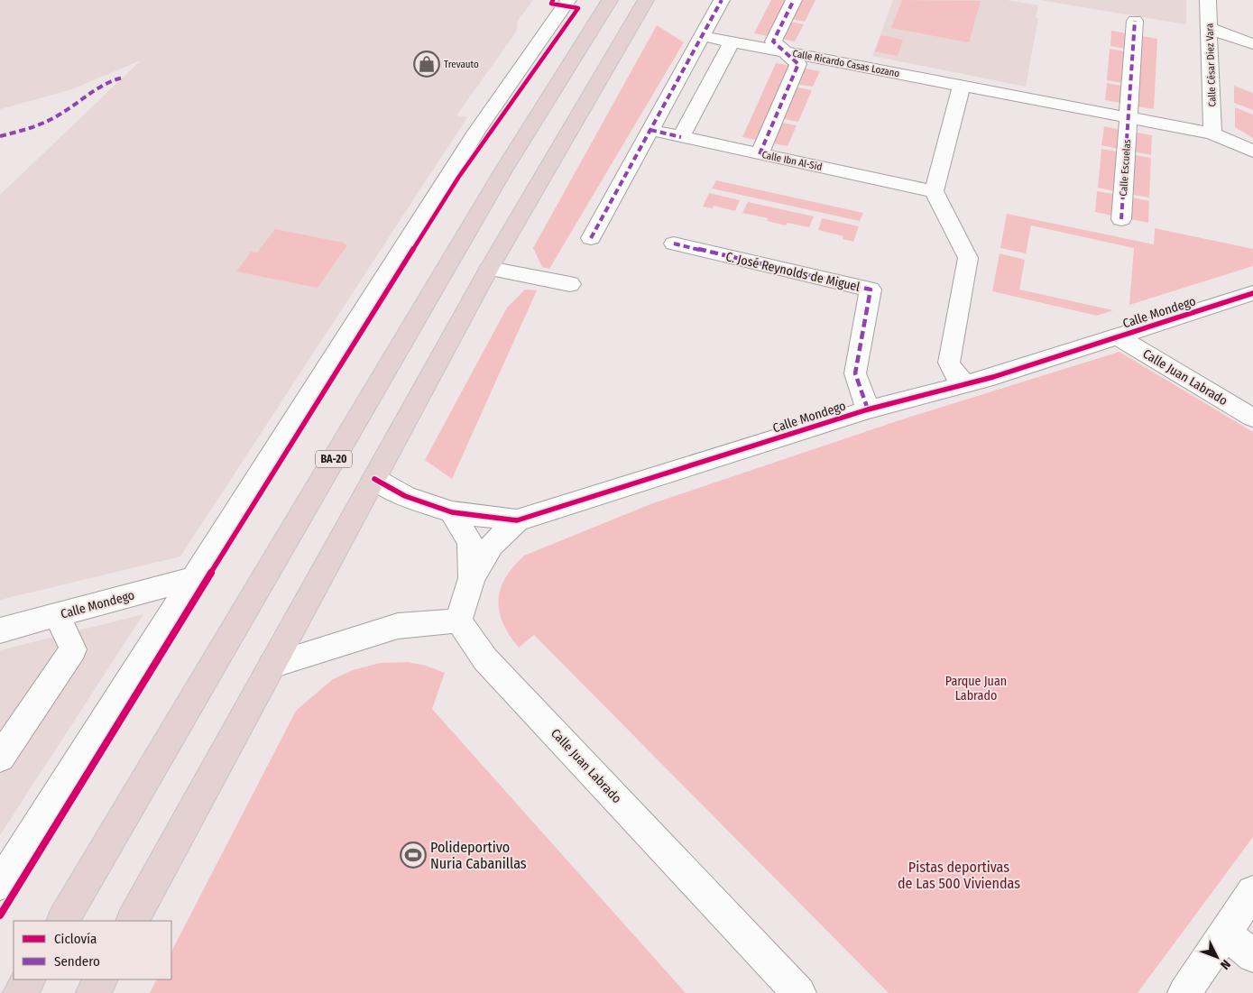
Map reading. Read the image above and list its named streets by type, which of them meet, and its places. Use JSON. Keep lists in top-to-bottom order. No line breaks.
{"streets":{"highway":["BA-20"],"street":["Calle Ricardo Casas Lozano","Calle César Diez Vara","Calle Ibn Al-Sid","Calle Escuelas","C. José Reynolds de Miguel","Calle Mondego","Calle Juan Labrado"]},"crossings":[["Calle Ricardo Casas Lozano","Calle Escuelas"],["C. José Reynolds de Miguel","Calle Mondego"],["Calle Mondego","Calle Juan Labrado"]],"parks":["Parque Juan Labrado","Pistas deportivas de Las 500 Viviendas"],"places":{"shop":["Trevauto"],"sports":["Polideportivo Nuria Cabanillas"]},"legend":["Ciclovía","Sendero"],"north":"bottom right"}
